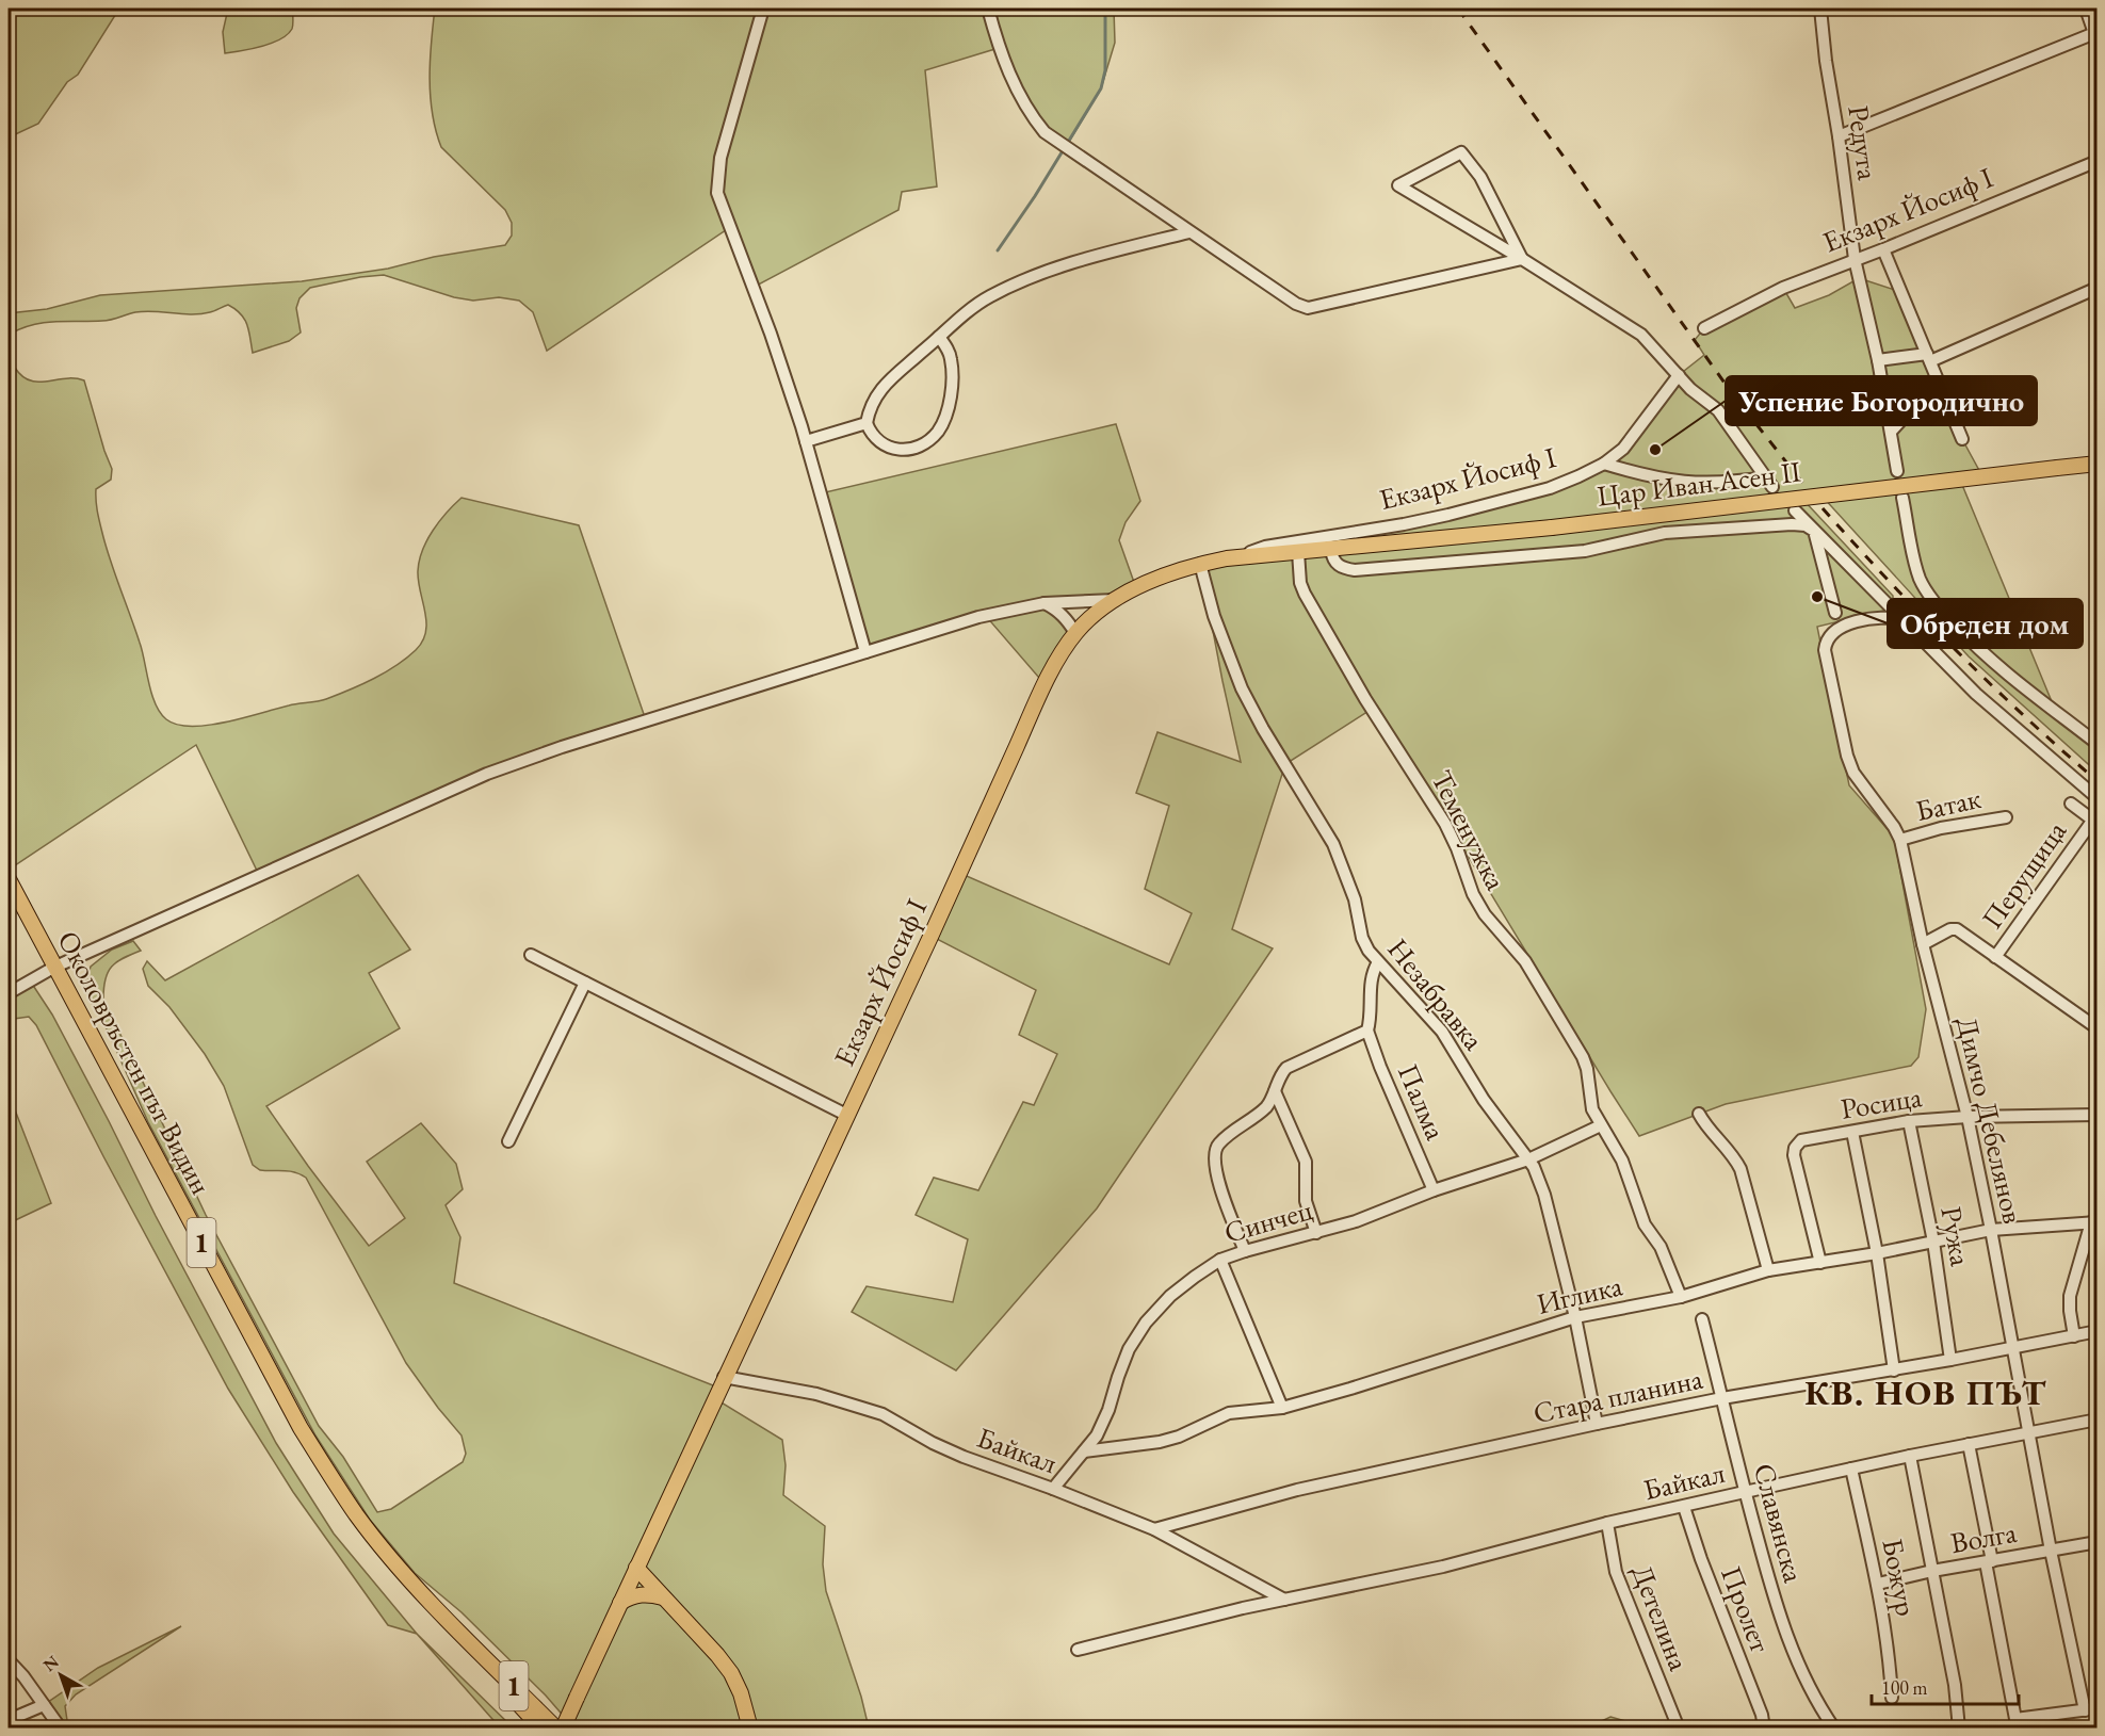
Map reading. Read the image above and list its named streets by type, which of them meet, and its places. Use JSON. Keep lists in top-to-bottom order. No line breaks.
{"streets":{"main road":["Екзарх Йосиф I","Цар Иван Асен II","Околовръстен път Видин","1"],"street":["Редута","Батак","Теменужка","Перущица","Незабравка","Палма","Росица","Димчо Дебелянов","Синчец","Ружа","Иглика","Стара планина","Байкал","Славянска","Волга","Божур","Пролет","Детелина"]},"crossings":[["Редута","Екзарх Йосиф I"],["Екзарх Йосиф I","Цар Иван Асен II"],["Екзарх Йосиф I","Теменужка"],["Екзарх Йосиф I","Незабравка"],["Екзарх Йосиф I","Байкал"],["Цар Иван Асен II","Теменужка"],["Батак","Димчо Дебелянов"],["Теменужка","Синчец"],["Незабравка","Синчец"],["Незабравка","Иглика"],["Незабравка","Стара планина"],["Палма","Синчец"],["Росица","Димчо Дебелянов"],["Росица","Ружа"],["Росица","Иглика"],["Димчо Дебелянов","Иглика"],["Димчо Дебелянов","Стара планина"],["Димчо Дебелянов","Байкал"],["Димчо Дебелянов","Волга"],["Синчец","Иглика"],["Синчец","Байкал"],["Ружа","Иглика"],["Ружа","Стара планина"],["Стара планина","Байкал"],["Стара планина","Славянска"],["Байкал","Славянска"],["Байкал","Божур"],["Байкал","Пролет"],["Байкал","Детелина"],["Волга","Божур"]],"districts":["КВ. НОВ ПЪТ"],"places":["Успение Богородично","Обреден дом"],"scale_bar":"100 m","north":"top left"}
